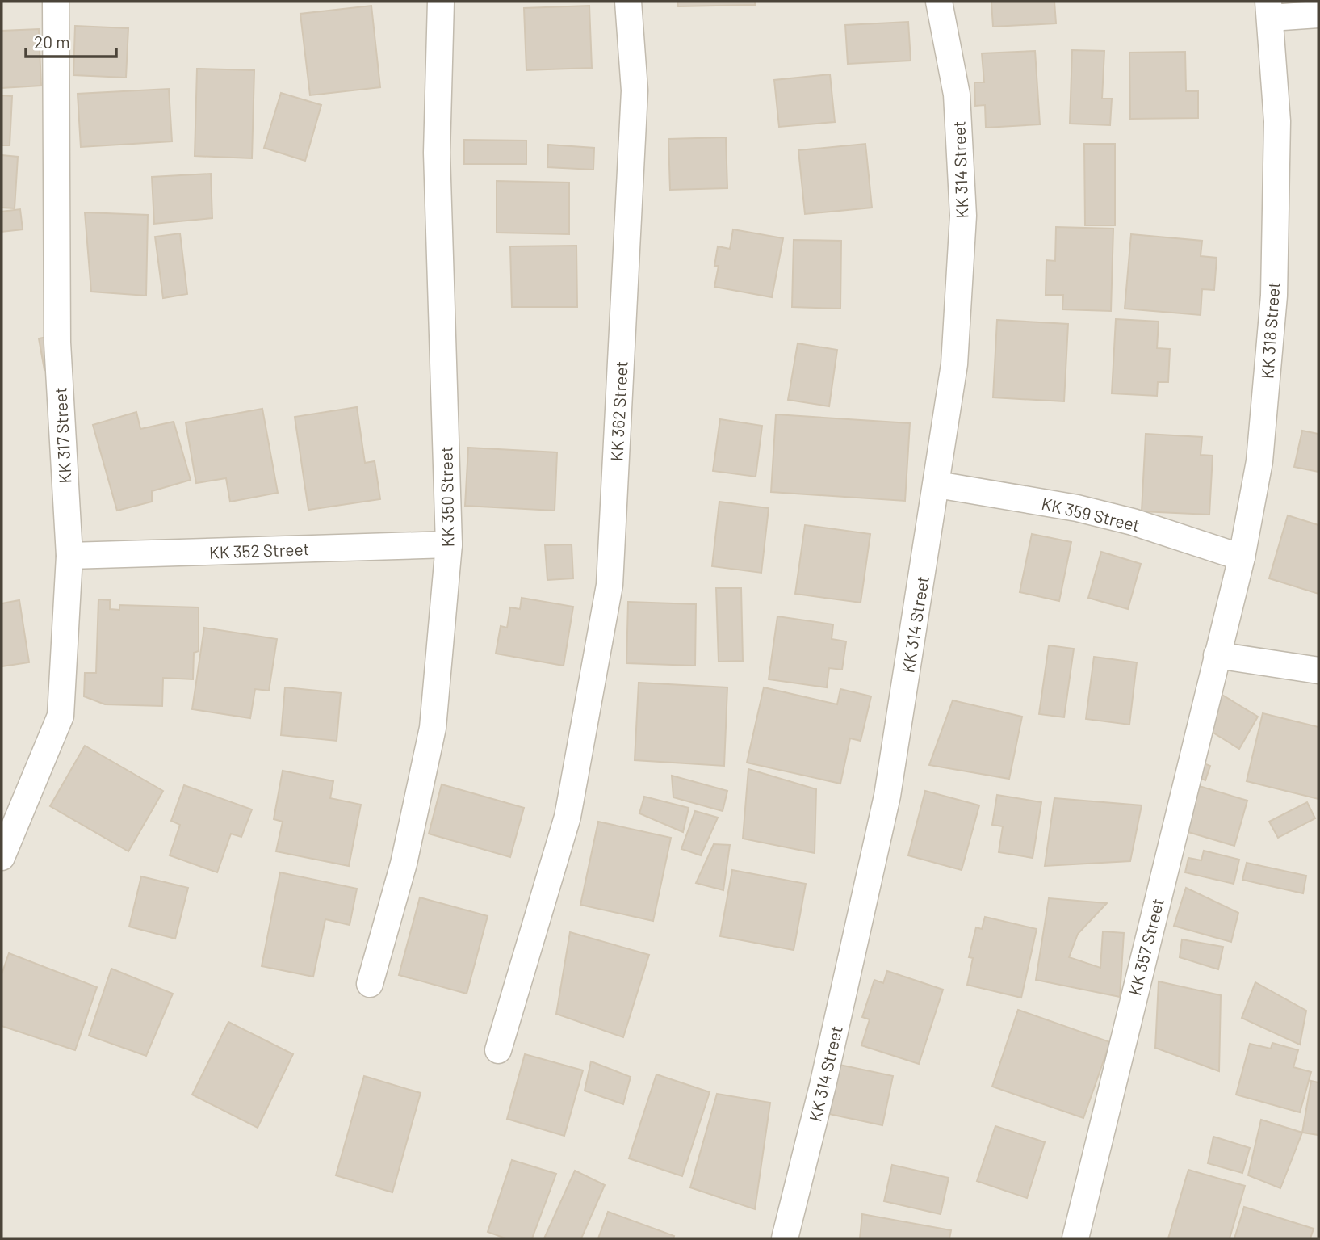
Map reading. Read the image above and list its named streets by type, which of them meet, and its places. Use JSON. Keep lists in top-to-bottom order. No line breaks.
{"streets":{"street":["KK 314 Street","KK 318 Street","KK 362 Street","KK 317 Street","KK 350 Street","KK 359 Street","KK 352 Street","KK 357 Street"]},"crossings":[["KK 314 Street","KK 359 Street"],["KK 318 Street","KK 359 Street"],["KK 318 Street","KK 357 Street"],["KK 317 Street","KK 352 Street"],["KK 350 Street","KK 352 Street"]],"scale_bar":"20 m"}
